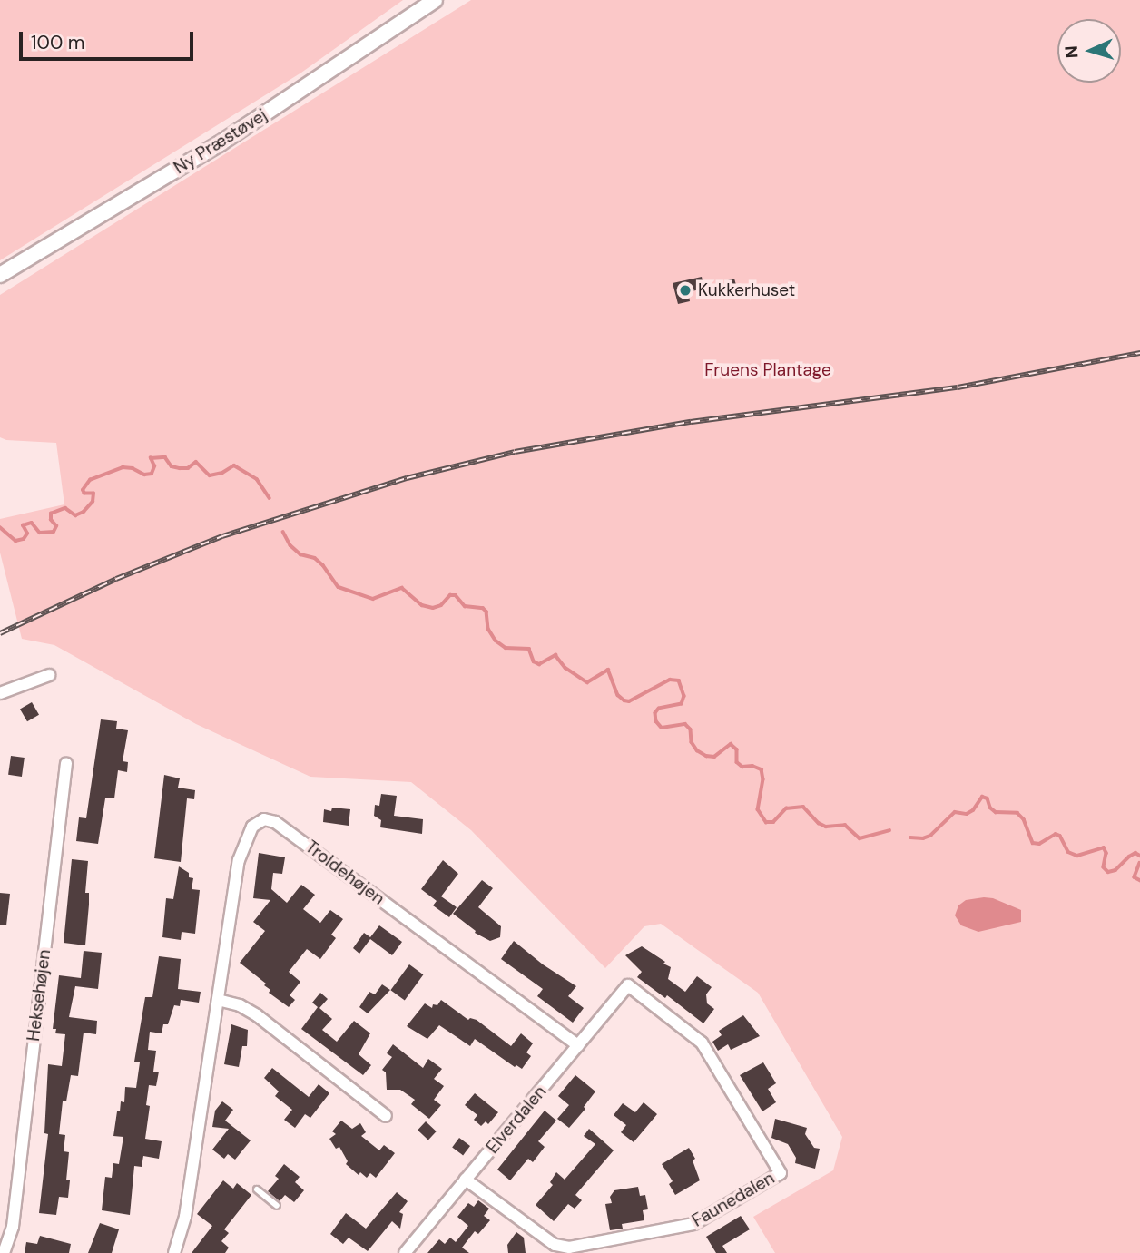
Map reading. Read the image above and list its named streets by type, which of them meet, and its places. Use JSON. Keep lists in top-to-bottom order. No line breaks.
{"streets":{"street":["Ny Præstøvej","Troldehøjen","Heksehøjen","Elverdalen","Faunedalen"]},"crossings":[["Troldehøjen","Elverdalen"],["Elverdalen","Faunedalen"]],"parks":["Fruens Plantage"],"places":["Kukkerhuset"],"scale_bar":"100 m","north":"left"}
